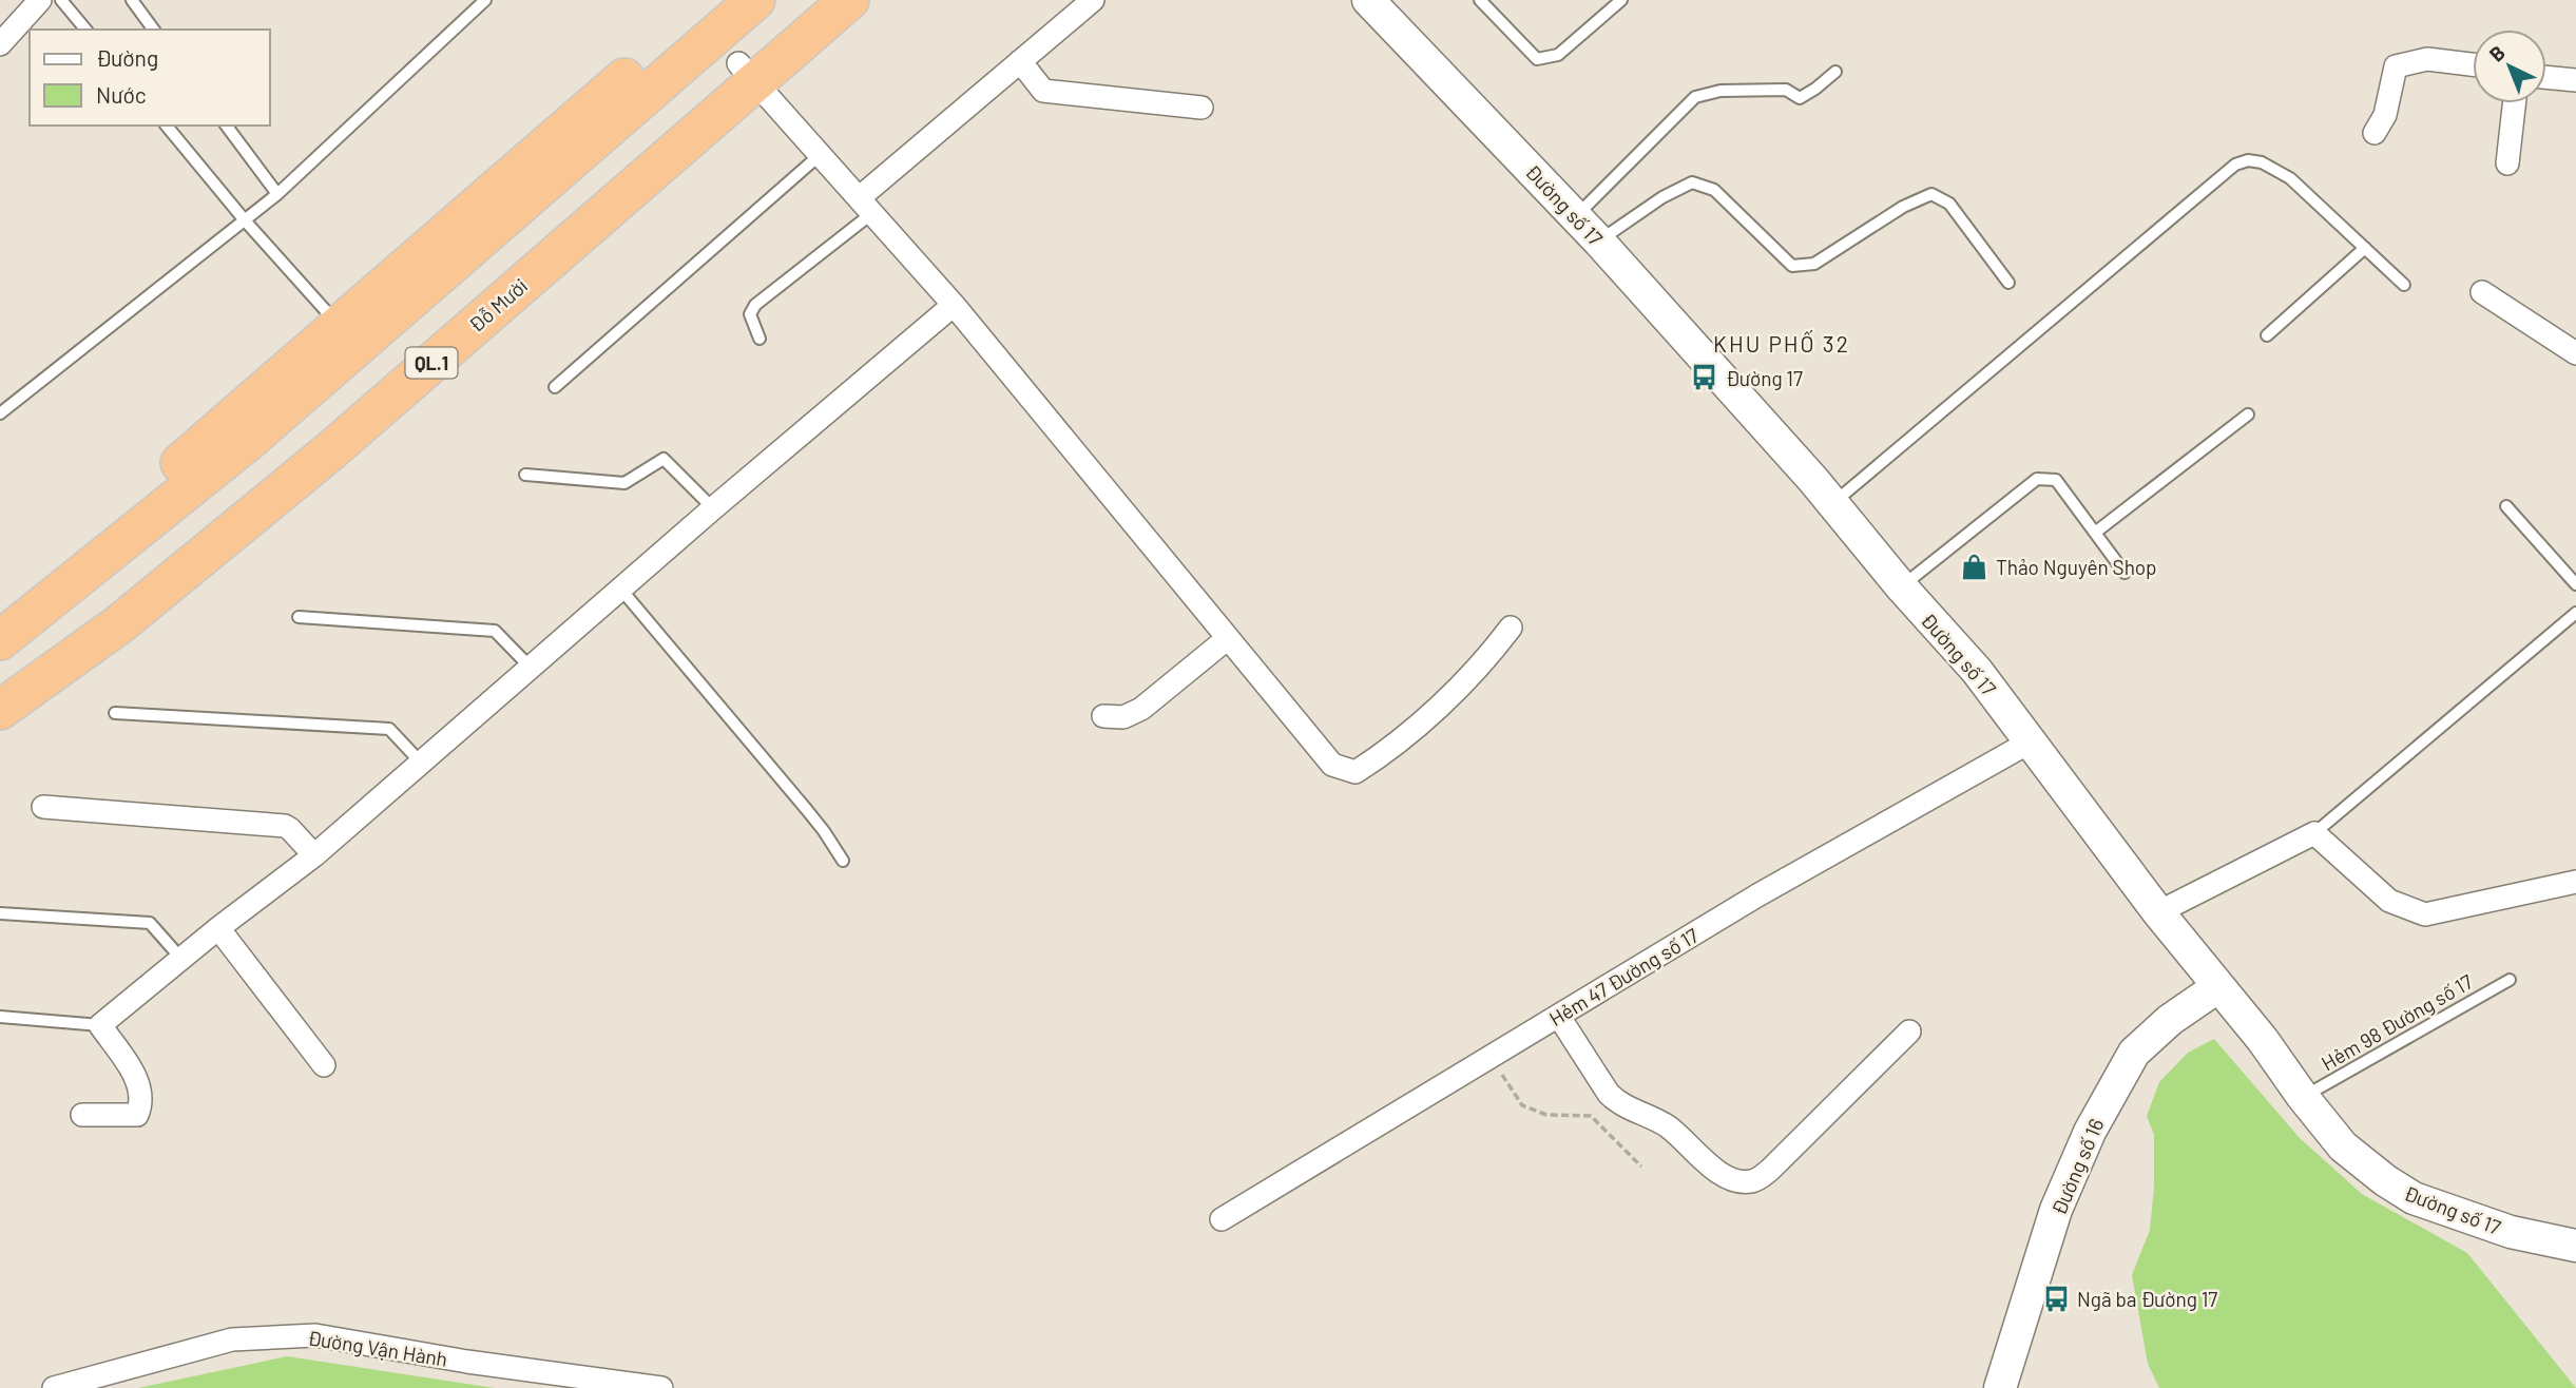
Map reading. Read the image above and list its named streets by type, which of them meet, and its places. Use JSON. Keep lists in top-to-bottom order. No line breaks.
{"streets":{"highway":["Đỗ Mười","QL.1"],"street":["Đường số 17","Hẻm 47 Đường số 17","Đường số 16","Đường Vận Hành"],"lane":["Hẻm 98 Đường số 17"]},"crossings":[["Đường số 17","Hẻm 47 Đường số 17"],["Đường số 17","Hẻm 98 Đường số 17"],["Đường số 17","Đường số 16"]],"districts":["KHU PHỐ 32"],"places":{"bus stop":["Đường 17","Ngã ba Đường 17"],"shop":["Thảo Nguyên Shop"]},"legend":["Đường","Nước"],"north":"top left"}
